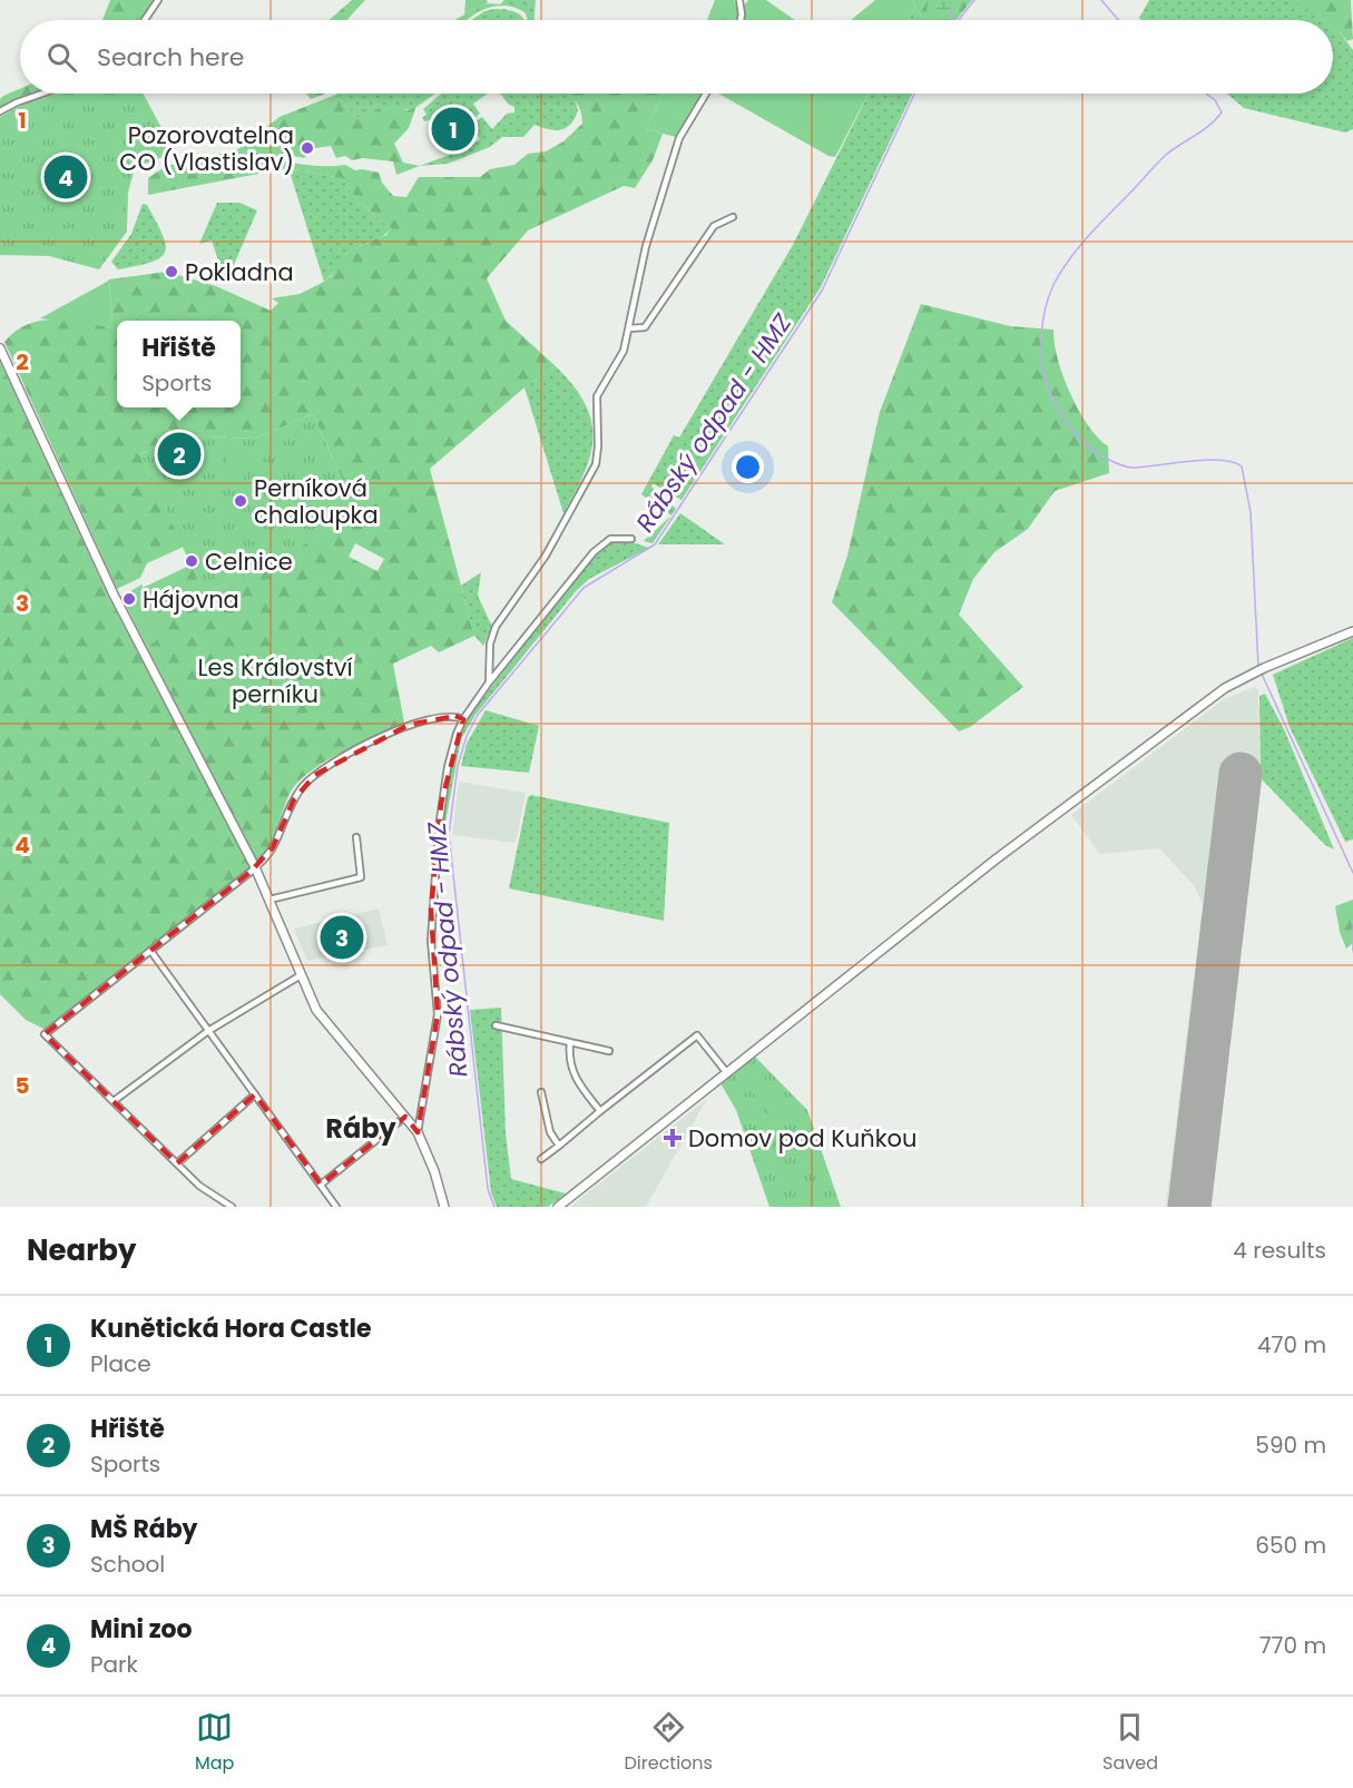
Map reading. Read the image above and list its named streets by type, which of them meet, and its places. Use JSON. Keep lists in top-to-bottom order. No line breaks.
{"districts":["Ráby"],"water":["Rábský odpad - HMZ"],"parks":["Les Království perníku"],"places":{"other":["Pozorovatelna CO (Vlastislav)","Pokladna","Perníková chaloupka","Celnice","Hájovna"],"health":["Domov pod Kuňkou"]},"page":{"search":"Search here","pins":["1","4","2","3"],"popup":["Hřiště","Sports"],"heading":["Nearby","4 results"],"list":[{"mark":"1","name":"Kunětická Hora Castle","note":"Place","value":"470 m"},{"mark":"2","name":"Hřiště","note":"Sports","value":"590 m"},{"mark":"3","name":"MŠ Ráby","note":"School","value":"650 m"},{"mark":"4","name":"Mini zoo","note":"Park","value":"770 m"}],"nav":["Map","Directions","Saved"]},"grid":{"rows":["1","2","3","4","5"]}}
